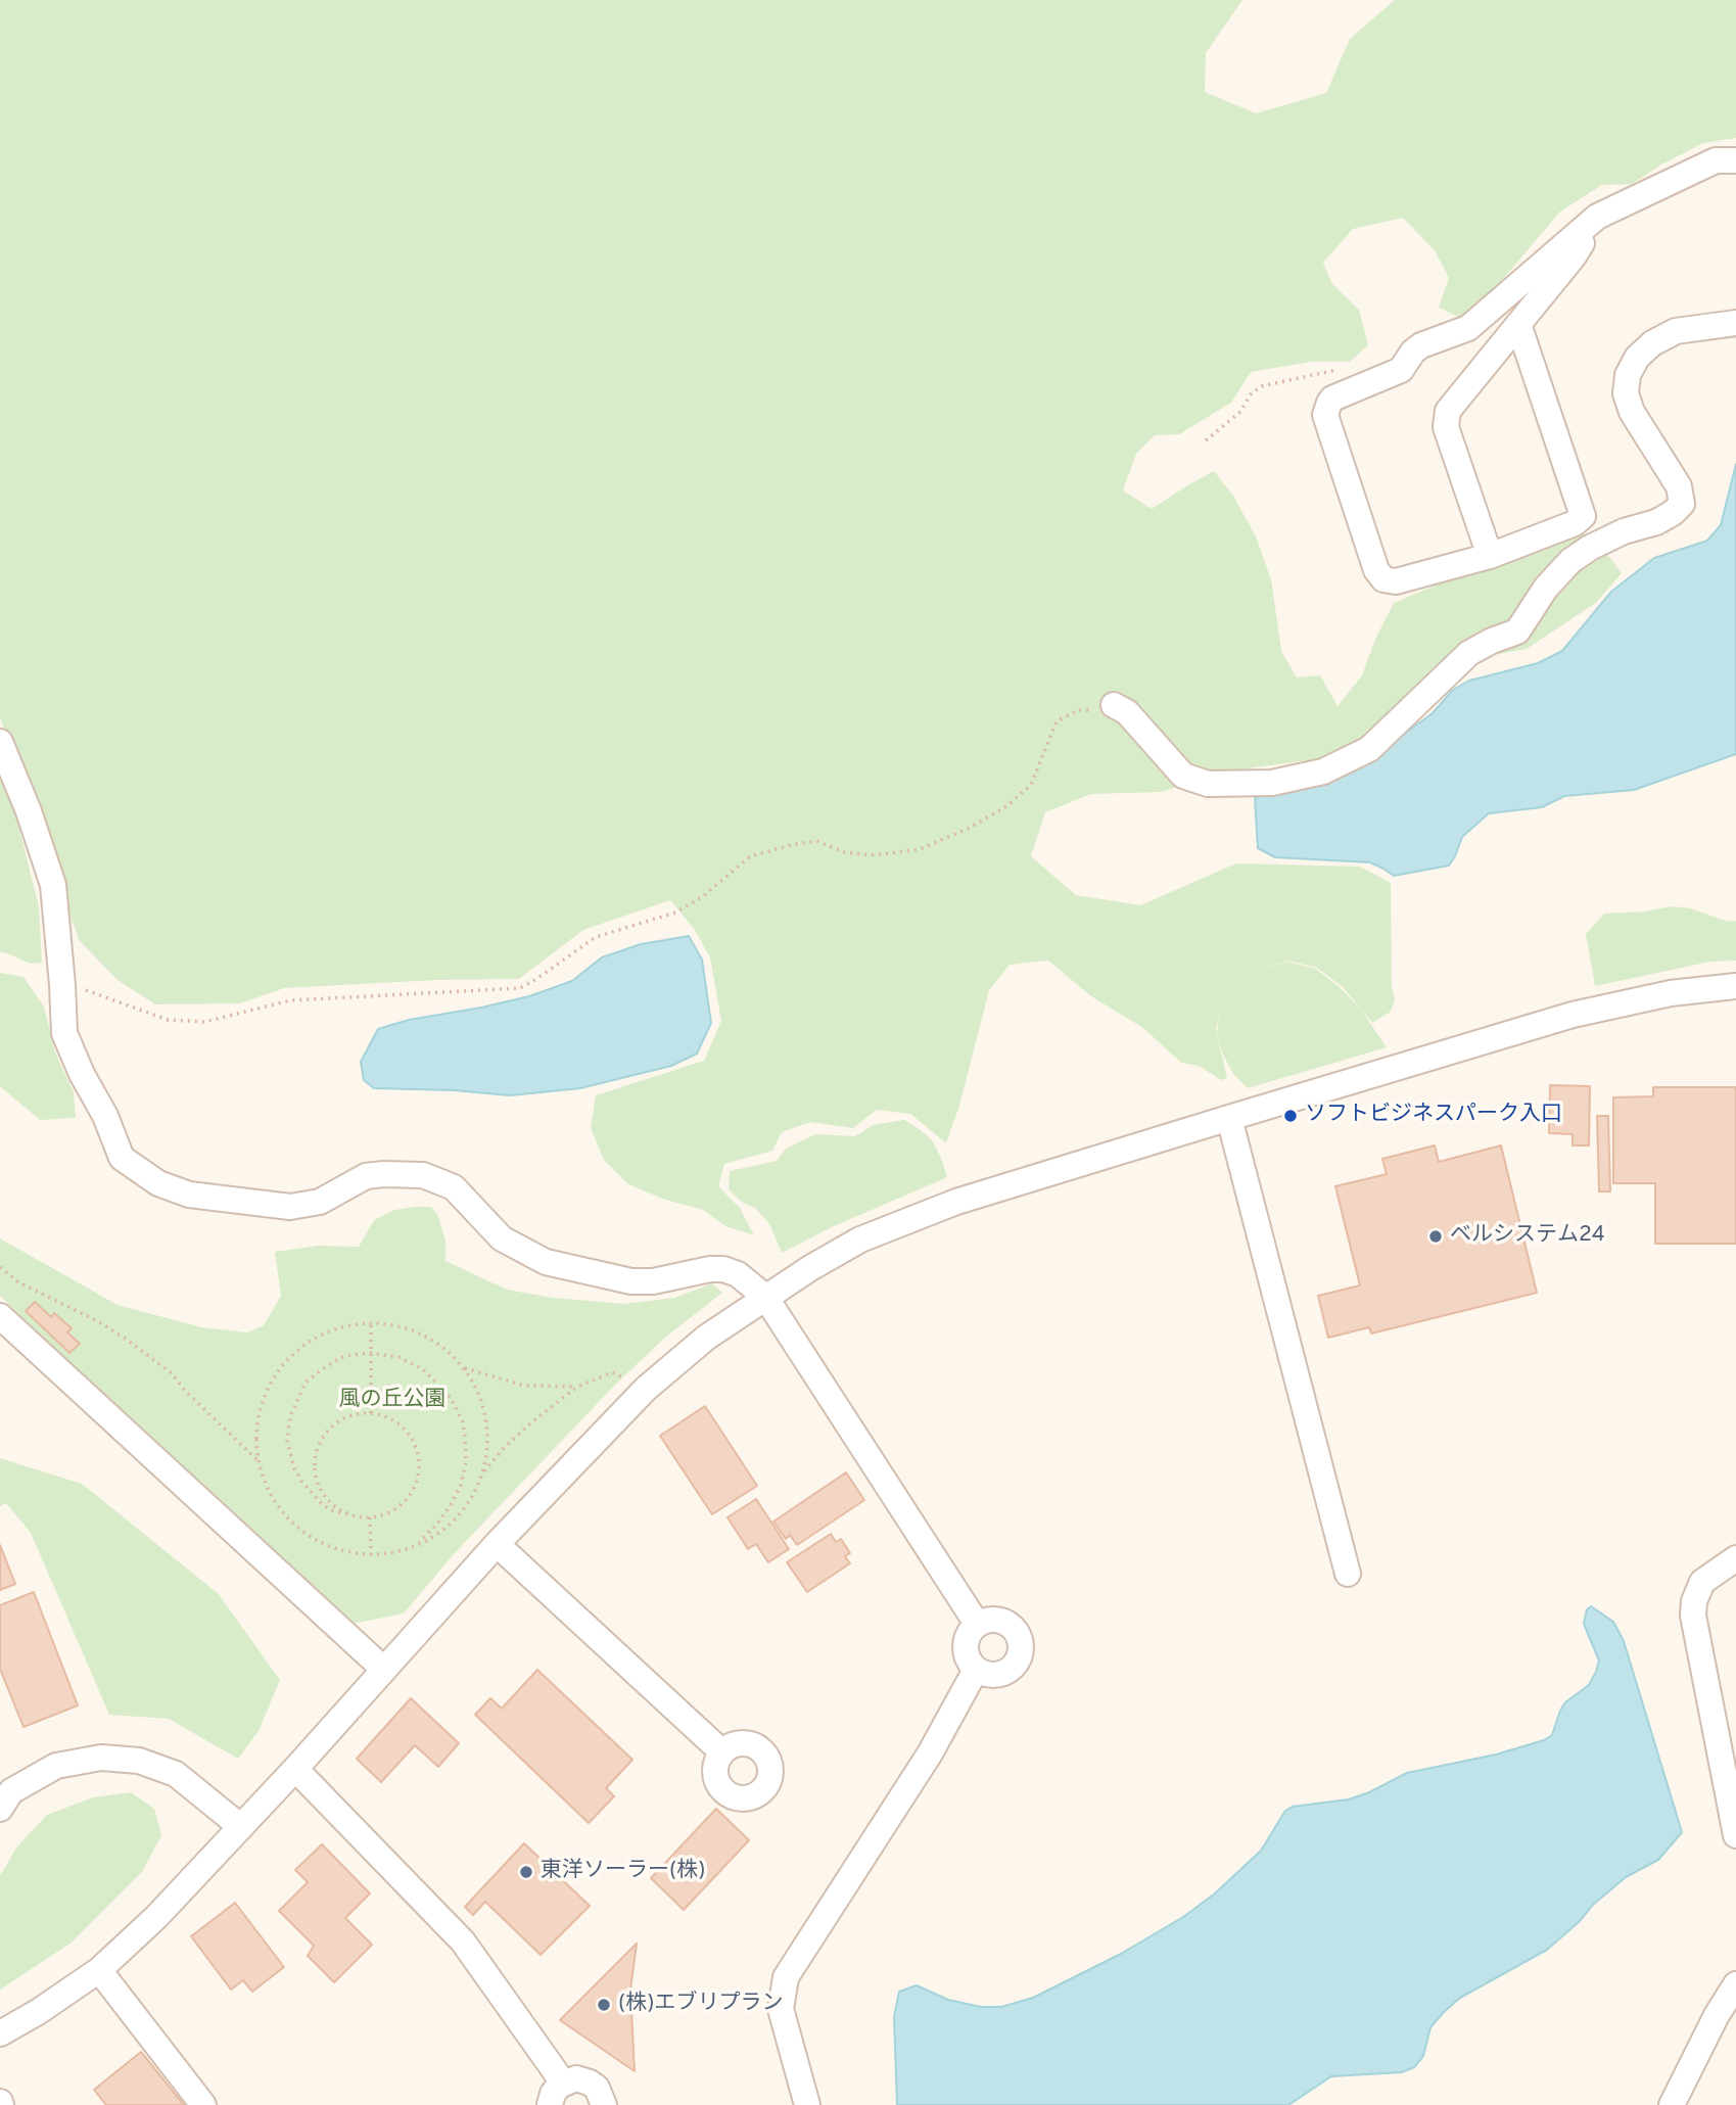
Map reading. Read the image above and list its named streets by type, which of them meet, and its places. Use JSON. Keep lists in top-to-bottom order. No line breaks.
{"parks":["風の丘公園"],"places":["ソフトビジネスパーク入口","ベルシステム24","東洋ソーラー(株)","(株)エブリプラン"]}
